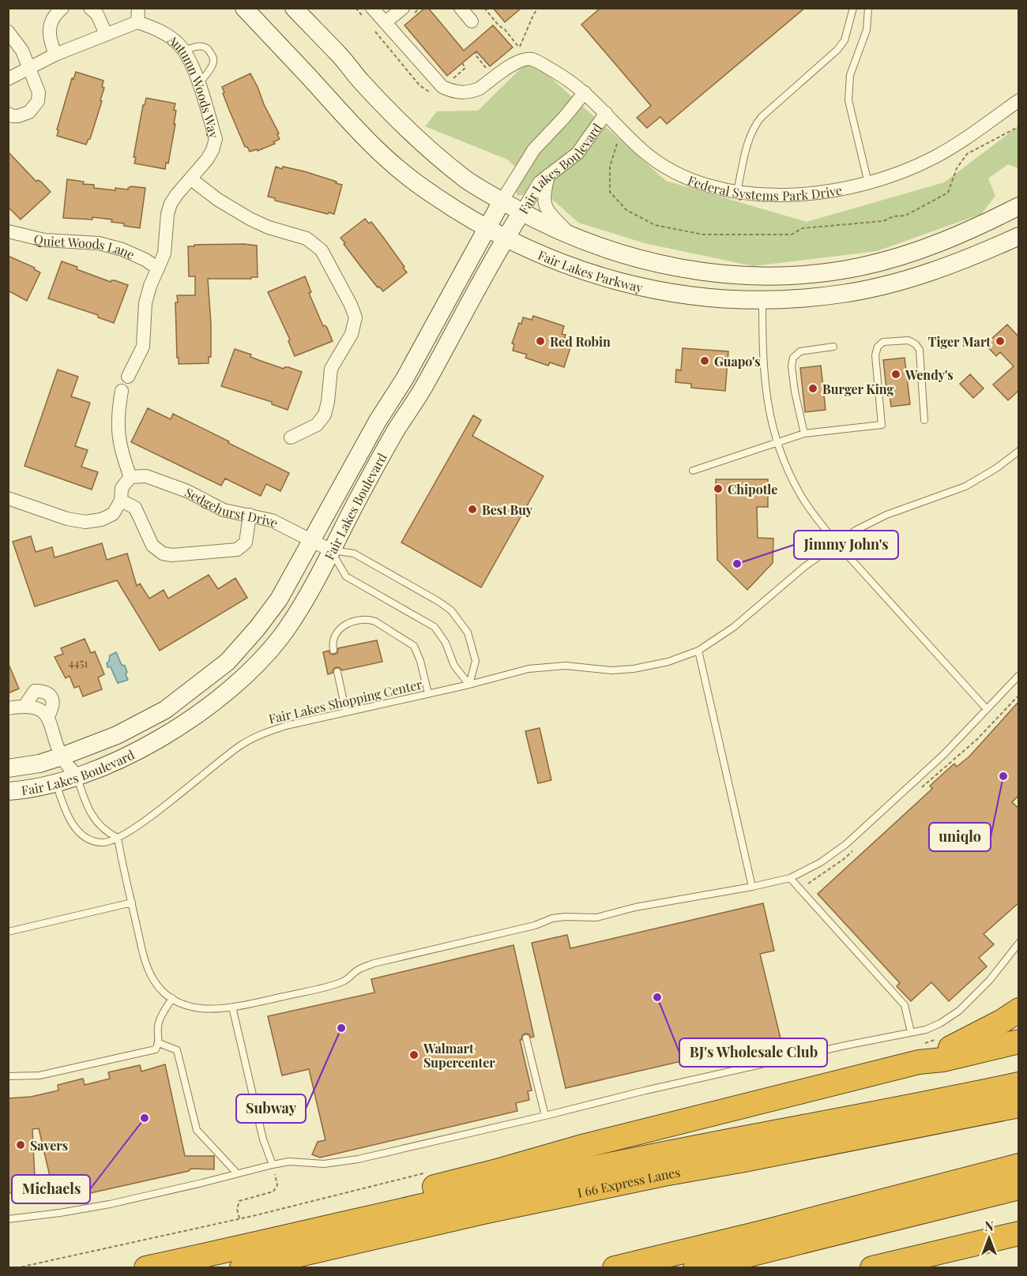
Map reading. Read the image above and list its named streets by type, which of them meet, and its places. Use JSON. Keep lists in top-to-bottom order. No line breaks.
{"streets":{"highway":["I 66 Express Lanes"],"main road":["Fair Lakes Boulevard","Fair Lakes Parkway"],"street":["Autumn Woods Way","Federal Systems Park Drive","Quiet Woods Lane","Sedgehurst Drive"],"lane":["Fair Lakes Shopping Center"]},"crossings":[["Autumn Woods Way","Quiet Woods Lane"],["Autumn Woods Way","Sedgehurst Drive"],["Fair Lakes Boulevard","Federal Systems Park Drive"],["Fair Lakes Boulevard","Fair Lakes Parkway"],["Fair Lakes Boulevard","Sedgehurst Drive"],["Fair Lakes Boulevard","Fair Lakes Shopping Center"]],"places":["Red Robin","Tiger Mart","Guapo's","Wendy's","Burger King","Chipotle","Best Buy","Jimmy John's","uniqlo","BJ's Wholesale Club","Subway","Walmart Supercenter","Michaels","Savers"],"house_numbers":["4451"],"north":"top"}
